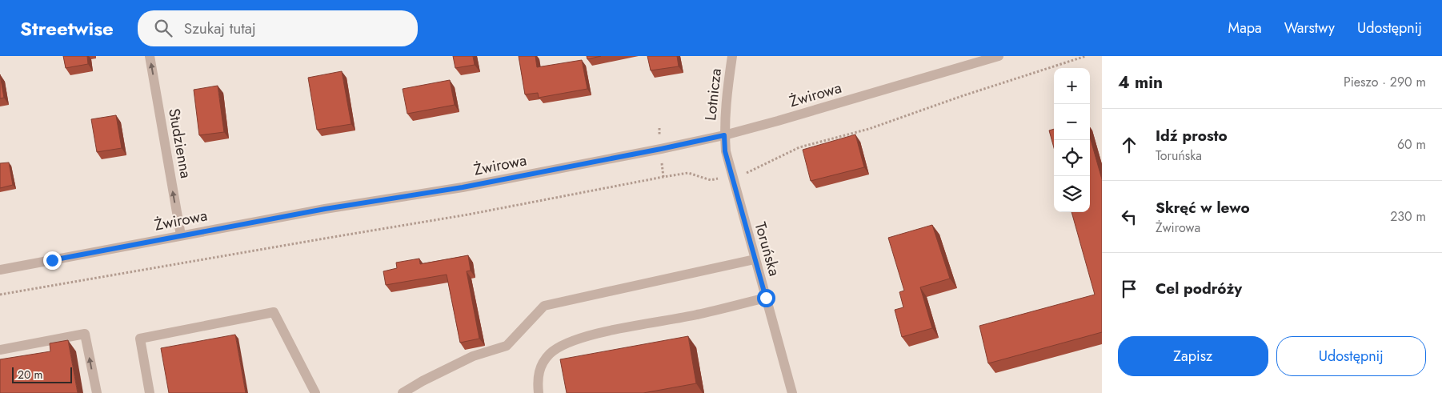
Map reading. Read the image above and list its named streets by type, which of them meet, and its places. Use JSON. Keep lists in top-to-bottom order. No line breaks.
{"streets":{"street":["Lotnicza","Żwirowa","Studzienna","Toruńska"]},"crossings":[["Lotnicza","Żwirowa"],["Lotnicza","Toruńska"],["Żwirowa","Studzienna"],["Żwirowa","Toruńska"]],"one_way":["Studzienna"],"scale_bar":"20 m","page":{"header":"Streetwise","search":"Szukaj tutaj","nav":["Mapa","Warstwy","Udostępnij"],"heading":["4 min","Pieszo · 290 m"],"map_buttons":["+","−"],"list":[["Idź prosto","Toruńska","60 m"],["Skręć w lewo","Żwirowa","230 m"],"Cel podróży"],"buttons":["Zapisz","Udostępnij"],"scale":"20 m"}}
